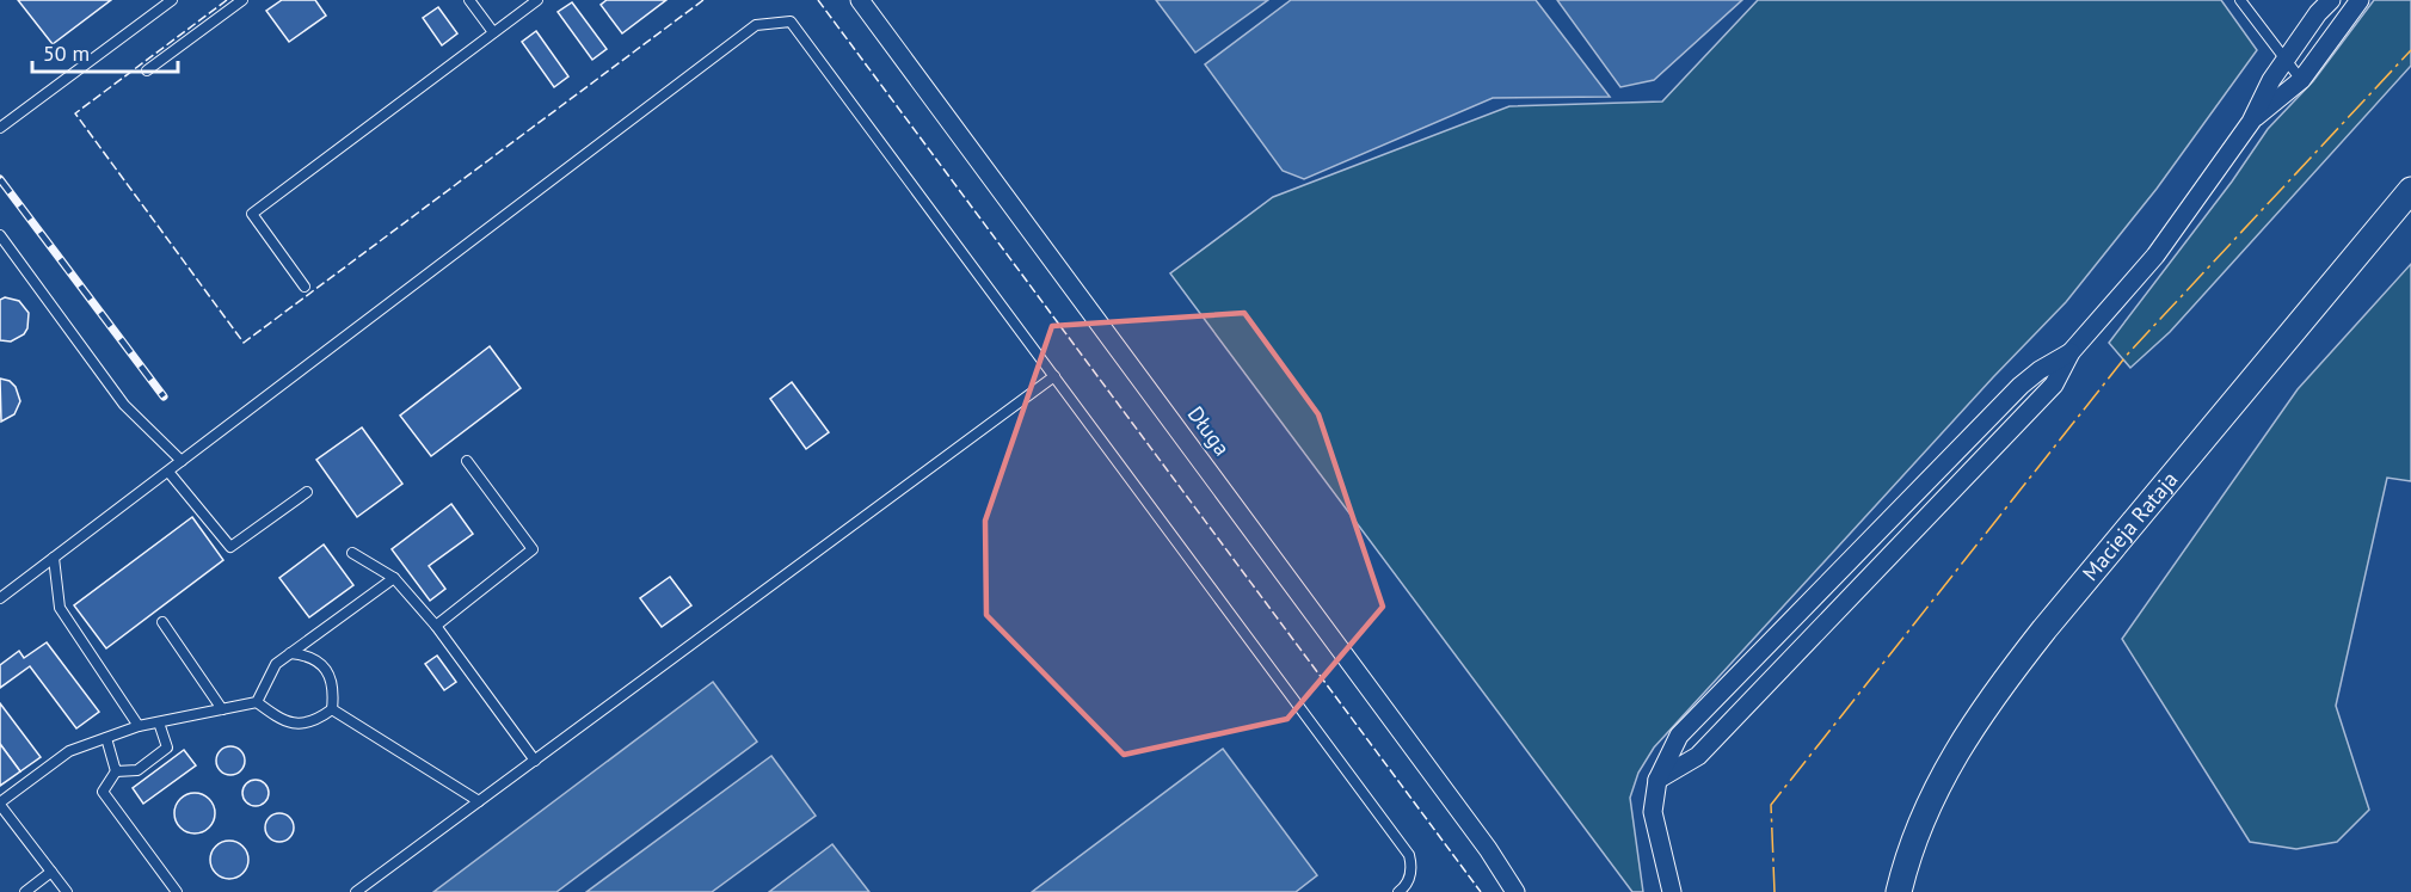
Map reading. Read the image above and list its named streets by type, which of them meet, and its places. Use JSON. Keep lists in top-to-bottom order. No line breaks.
{"streets":{"main road":["Macieja Rataja"],"street":["Długa"]},"scale_bar":"50 m"}
